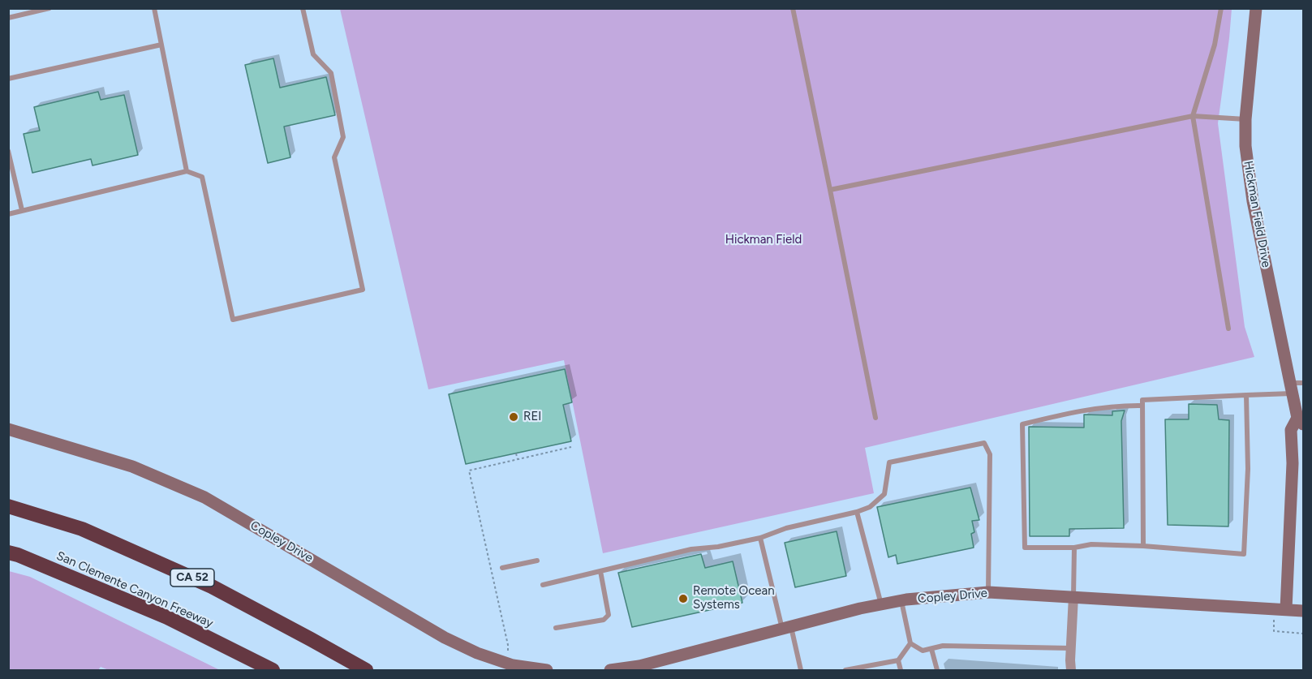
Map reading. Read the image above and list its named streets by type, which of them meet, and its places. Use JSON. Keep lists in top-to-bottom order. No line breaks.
{"streets":{"highway":["CA 52","San Clemente Canyon Freeway"],"street":["Hickman Field Drive","Copley Drive"]},"crossings":[["Hickman Field Drive","Copley Drive"]],"parks":["Hickman Field"],"places":["REI","Remote Ocean Systems"]}
